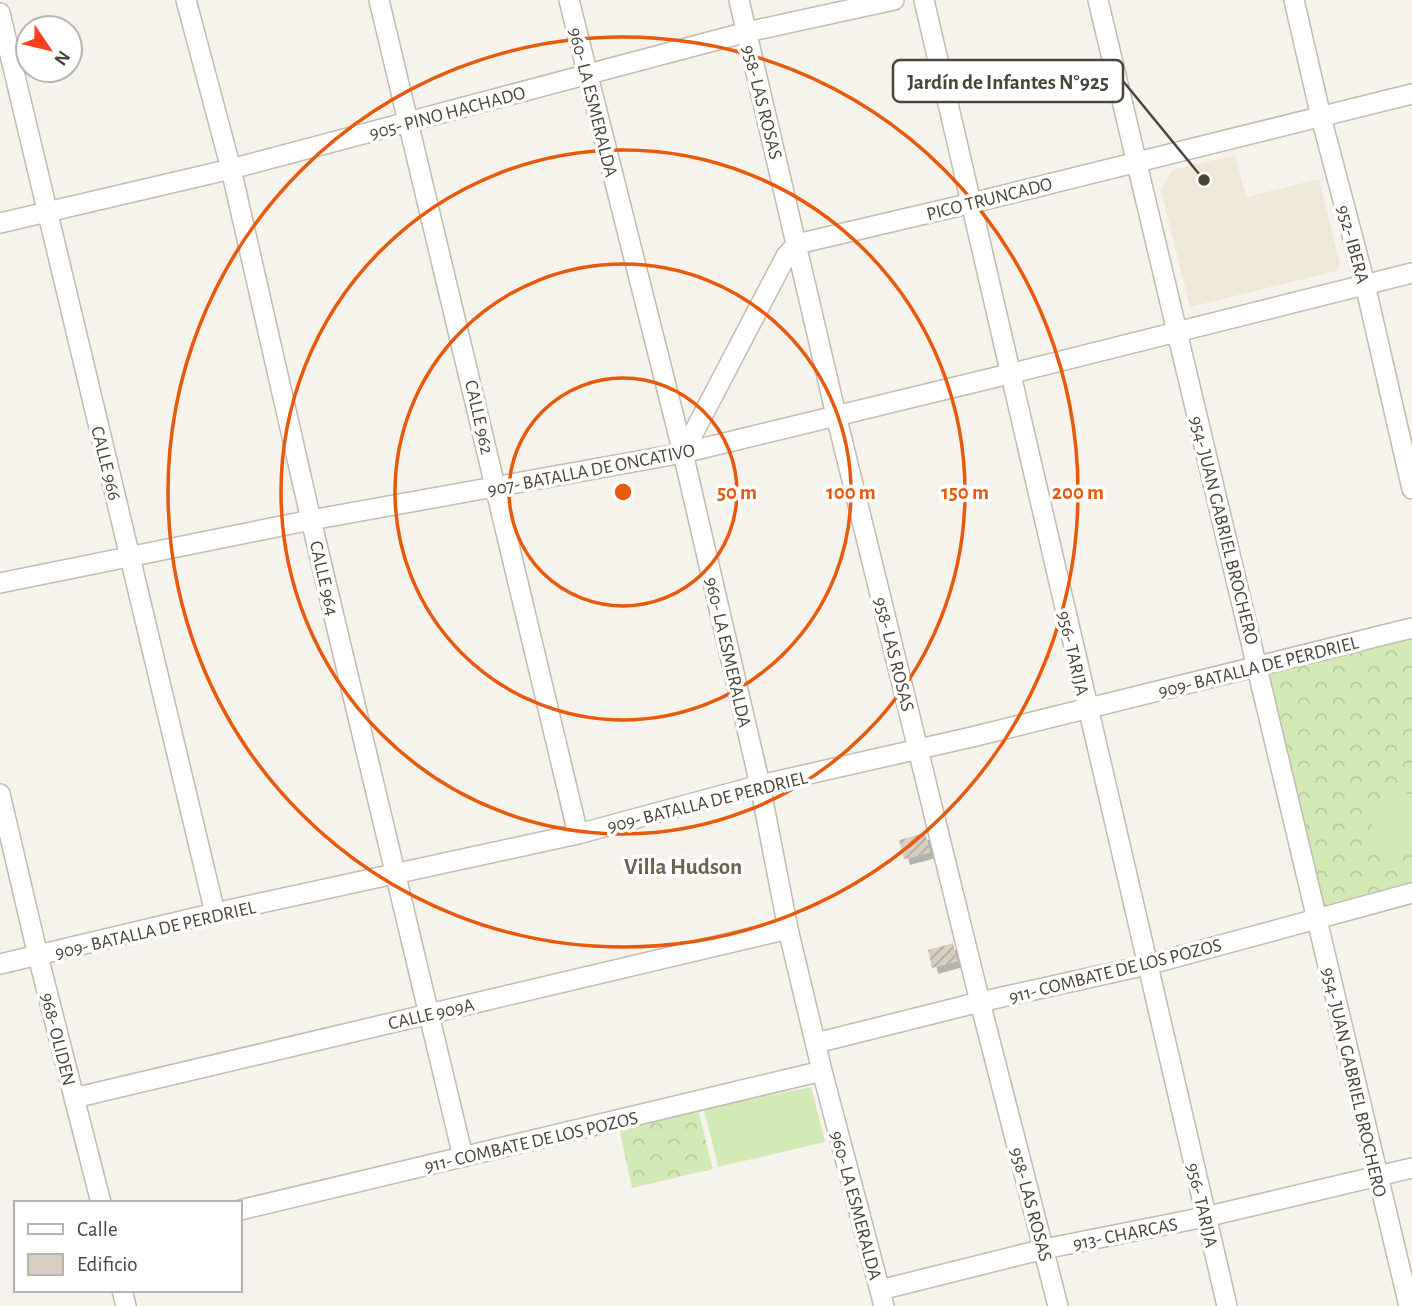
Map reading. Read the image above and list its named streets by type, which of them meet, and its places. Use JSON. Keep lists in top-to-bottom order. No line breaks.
{"streets":{"street":["960- LA ESMERALDA","958- LAS ROSAS","905- PINO HACHADO","PICO TRUNCADO","952- IBERA","CALLE 962","CALLE 966","907- BATALLA DE ONCATIVO","954- JUAN GABRIEL BROCHERO","CALLE 964","956- TARIJA","909- BATALLA DE PERDRIEL","911- COMBATE DE LOS POZOS","CALLE 909A","968- OLIDEN","913- CHARCAS"]},"crossings":[["960- LA ESMERALDA","905- PINO HACHADO"],["960- LA ESMERALDA","907- BATALLA DE ONCATIVO"],["960- LA ESMERALDA","909- BATALLA DE PERDRIEL"],["960- LA ESMERALDA","911- COMBATE DE LOS POZOS"],["960- LA ESMERALDA","CALLE 909A"],["960- LA ESMERALDA","913- CHARCAS"],["958- LAS ROSAS","905- PINO HACHADO"],["958- LAS ROSAS","PICO TRUNCADO"],["958- LAS ROSAS","907- BATALLA DE ONCATIVO"],["958- LAS ROSAS","909- BATALLA DE PERDRIEL"],["958- LAS ROSAS","911- COMBATE DE LOS POZOS"],["958- LAS ROSAS","913- CHARCAS"],["905- PINO HACHADO","CALLE 962"],["905- PINO HACHADO","CALLE 966"],["905- PINO HACHADO","CALLE 964"],["PICO TRUNCADO","952- IBERA"],["PICO TRUNCADO","954- JUAN GABRIEL BROCHERO"],["PICO TRUNCADO","956- TARIJA"],["952- IBERA","907- BATALLA DE ONCATIVO"],["CALLE 962","907- BATALLA DE ONCATIVO"],["CALLE 962","909- BATALLA DE PERDRIEL"],["CALLE 966","907- BATALLA DE ONCATIVO"],["CALLE 966","909- BATALLA DE PERDRIEL"],["907- BATALLA DE ONCATIVO","954- JUAN GABRIEL BROCHERO"],["907- BATALLA DE ONCATIVO","CALLE 964"],["907- BATALLA DE ONCATIVO","956- TARIJA"],["954- JUAN GABRIEL BROCHERO","909- BATALLA DE PERDRIEL"],["954- JUAN GABRIEL BROCHERO","911- COMBATE DE LOS POZOS"],["954- JUAN GABRIEL BROCHERO","913- CHARCAS"],["CALLE 964","909- BATALLA DE PERDRIEL"],["CALLE 964","911- COMBATE DE LOS POZOS"],["CALLE 964","CALLE 909A"],["956- TARIJA","909- BATALLA DE PERDRIEL"],["956- TARIJA","911- COMBATE DE LOS POZOS"],["956- TARIJA","913- CHARCAS"],["909- BATALLA DE PERDRIEL","968- OLIDEN"],["CALLE 909A","968- OLIDEN"]],"districts":["Villa Hudson"],"places":["Jardín de Infantes N°925"],"legend":["Calle","Edificio"],"north":"bottom right","rings":["50 m","100 m","150 m","200 m"]}
